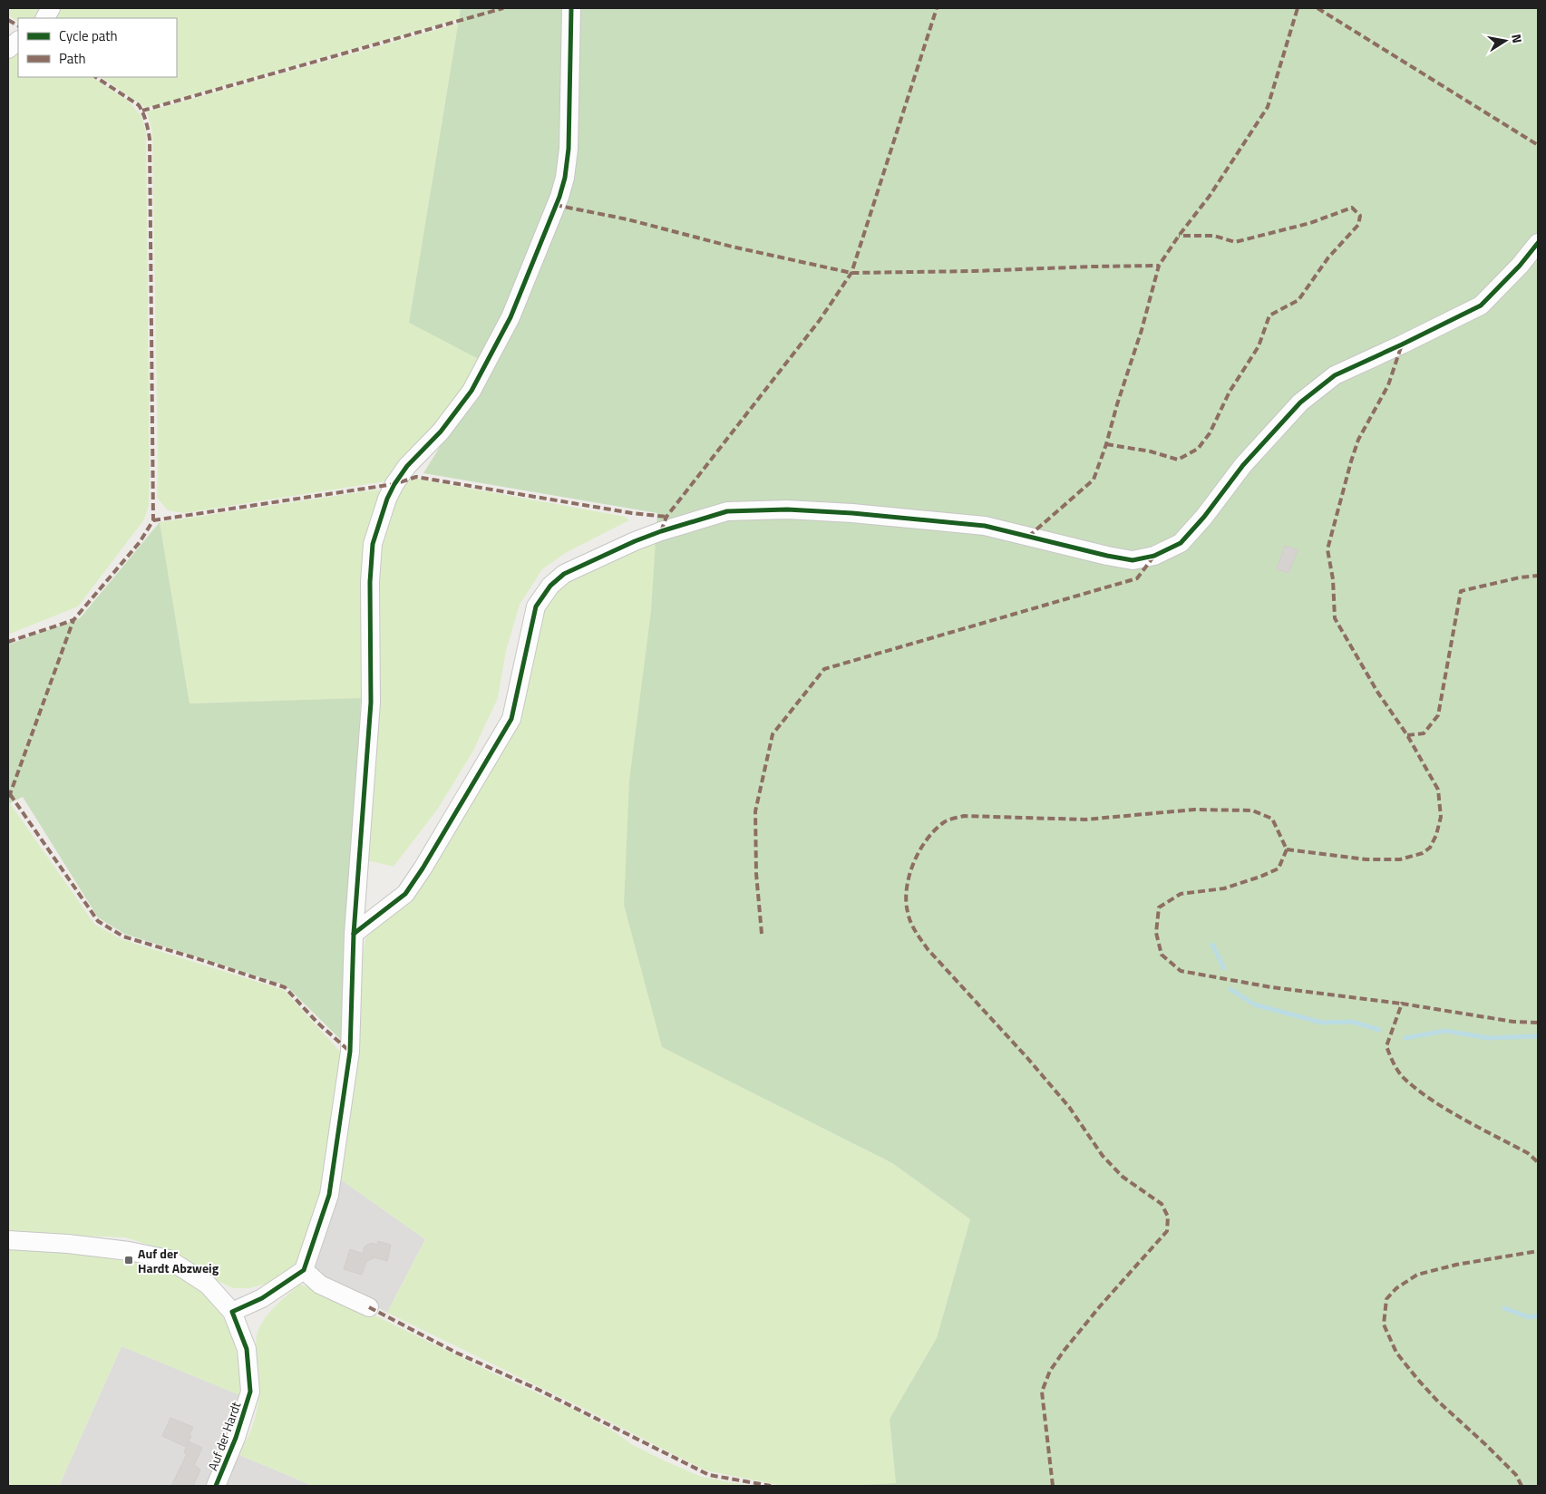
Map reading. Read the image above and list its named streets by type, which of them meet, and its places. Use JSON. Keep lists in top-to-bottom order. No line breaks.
{"streets":{"street":["Auf der Hardt"]},"places":{"transit":["Auf der Hardt Abzweig"]},"legend":["Cycle path","Path"],"north":"right"}
